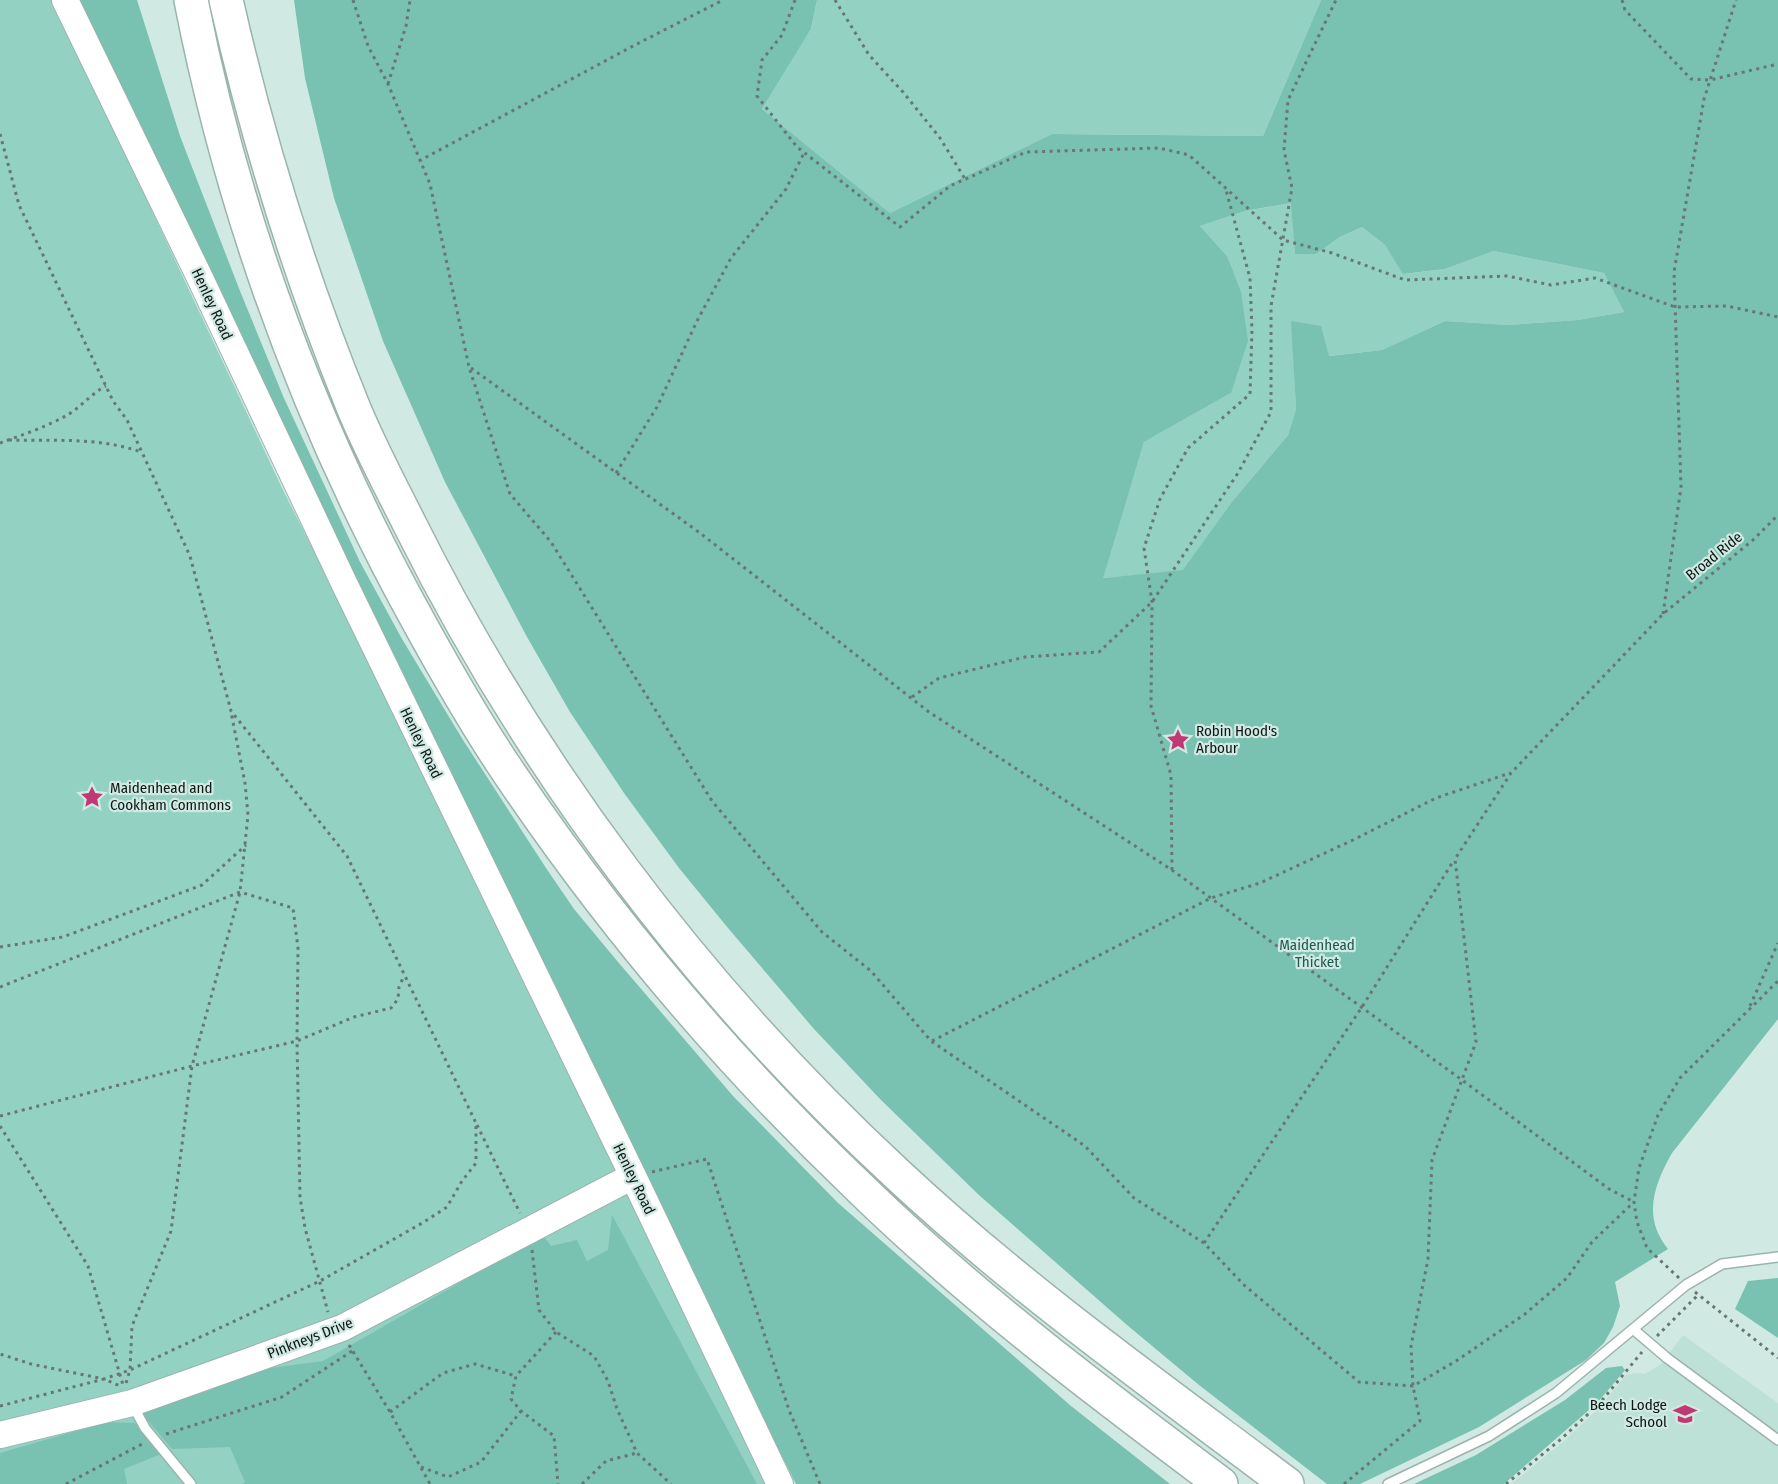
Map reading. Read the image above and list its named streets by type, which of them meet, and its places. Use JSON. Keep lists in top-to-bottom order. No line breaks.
{"streets":{"street":["Henley Road","Pinkneys Drive"],"path":["Broad Ride"]},"crossings":[["Henley Road","Pinkneys Drive"]],"parks":["Maidenhead Thicket"],"places":{"place":["Robin Hood's Arbour","Maidenhead and Cookham Commons"],"school or university":["Beech Lodge School"]}}
